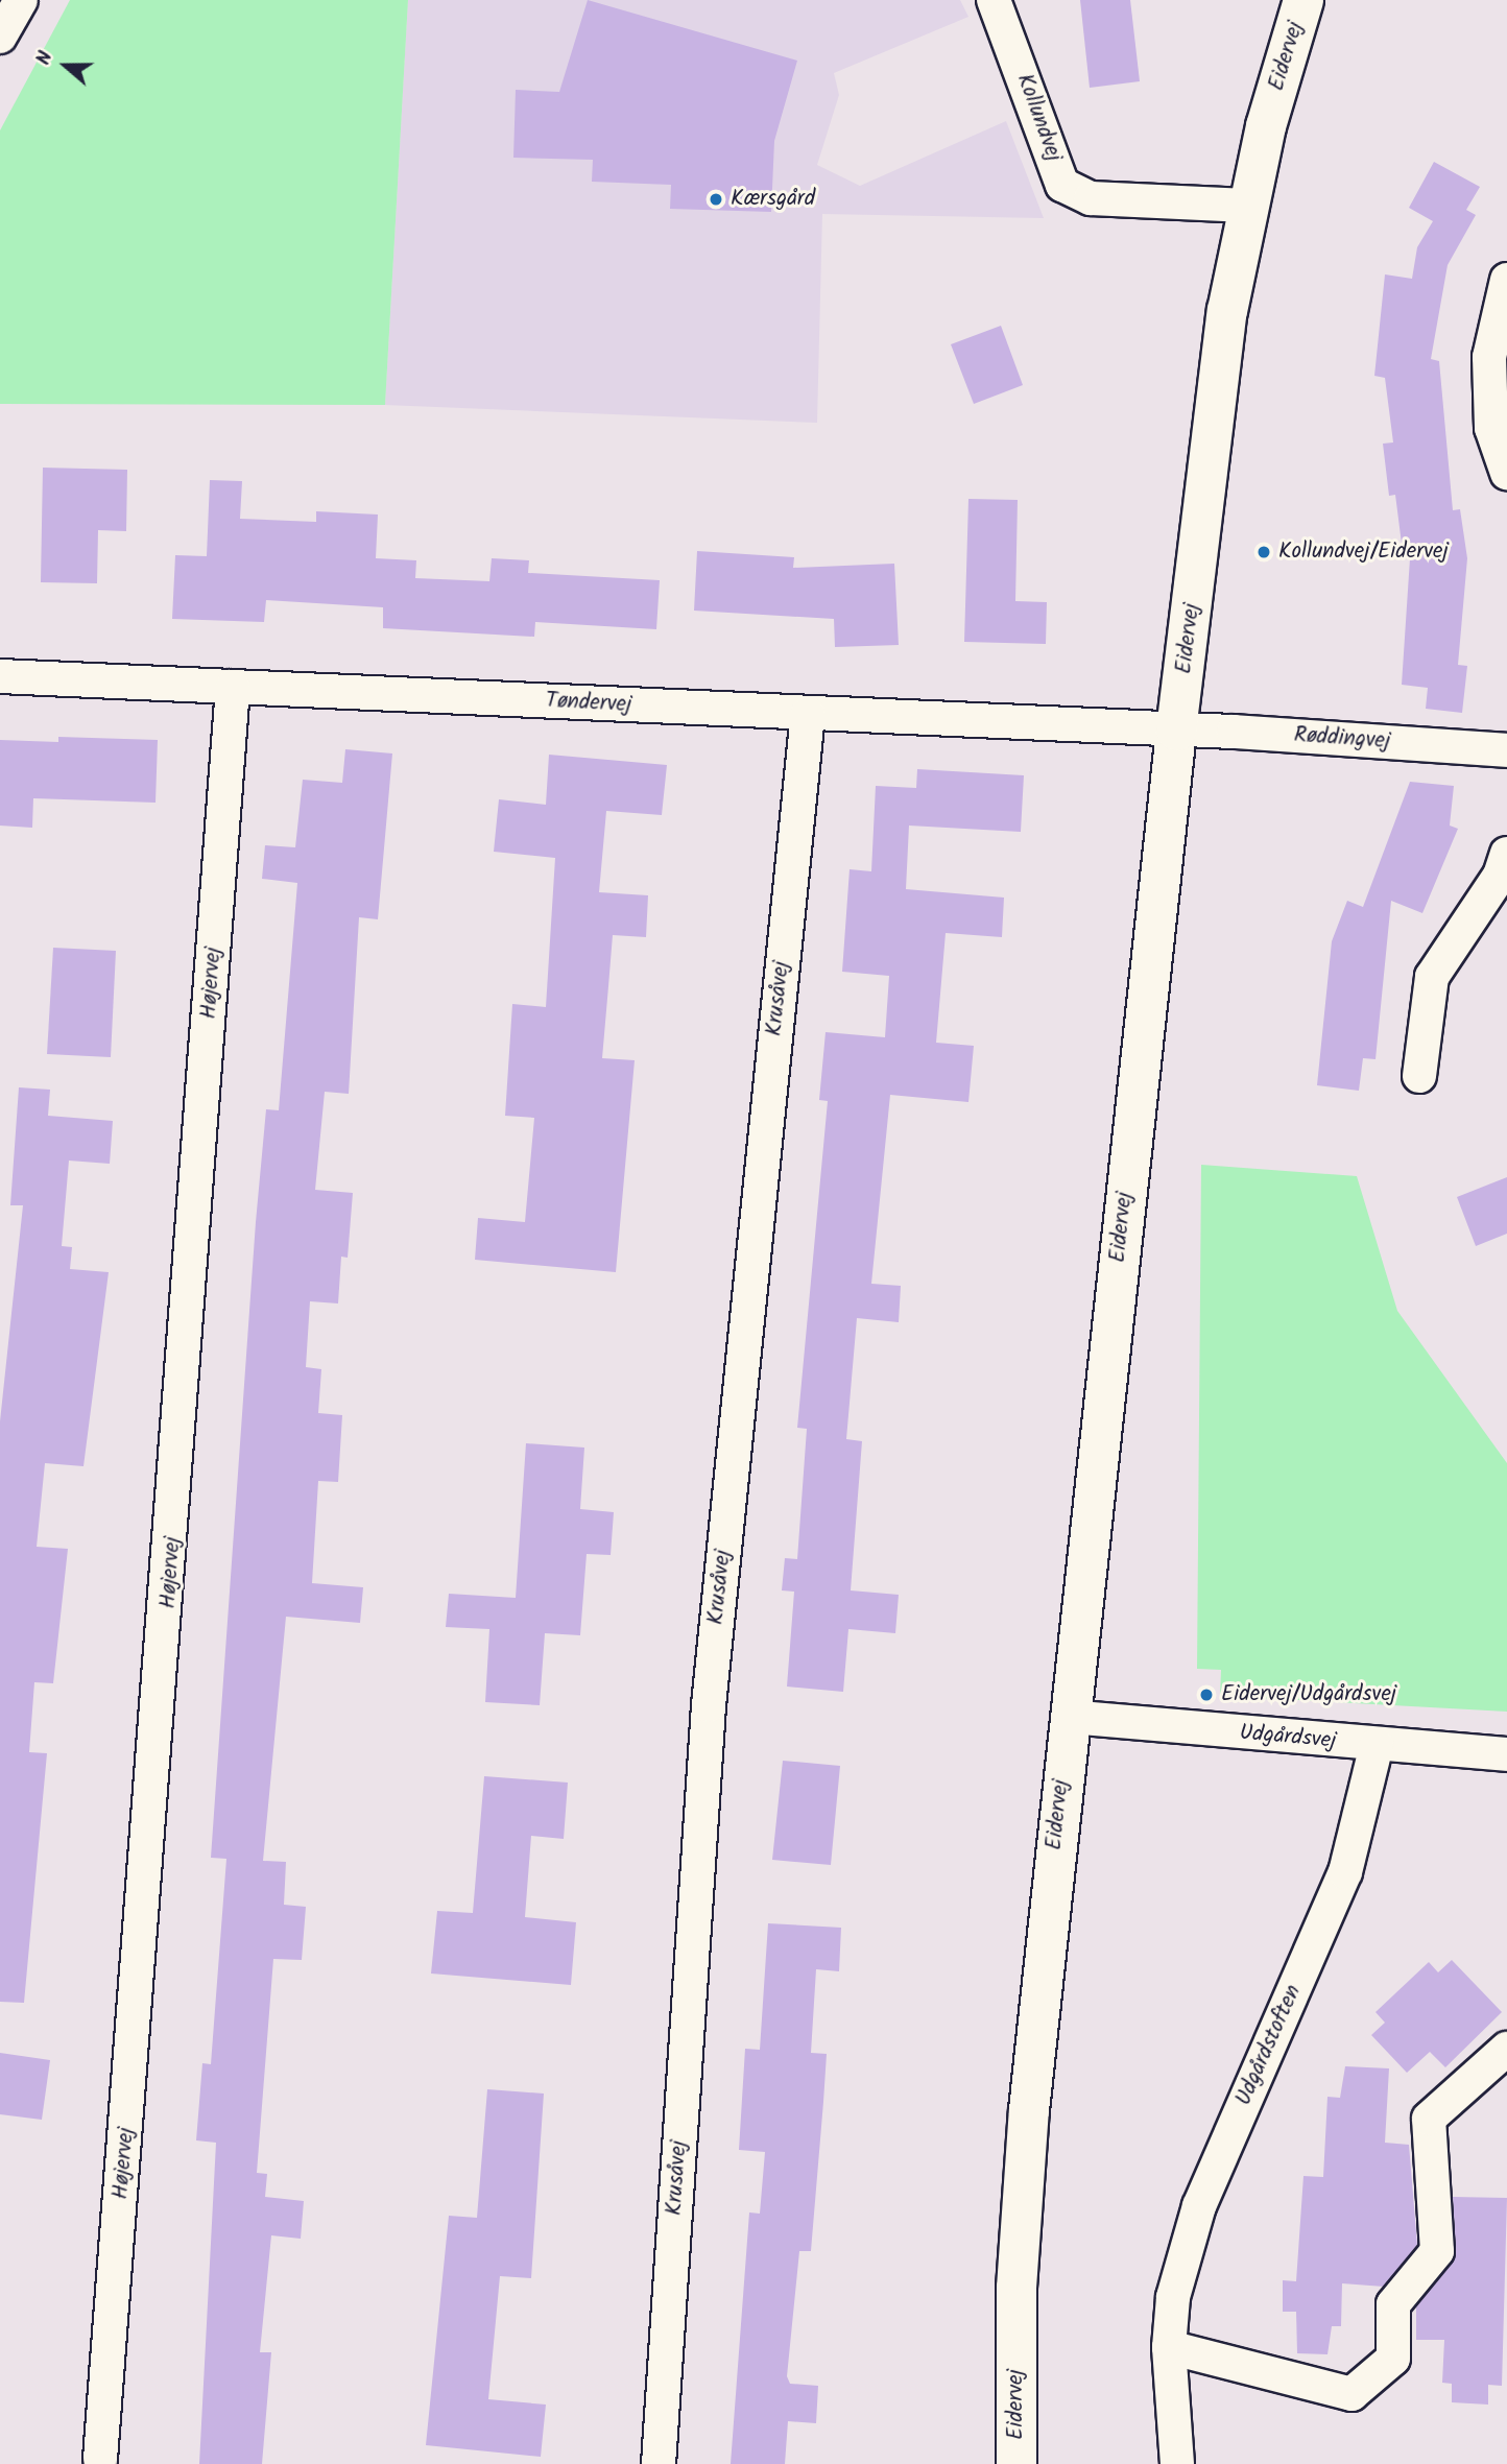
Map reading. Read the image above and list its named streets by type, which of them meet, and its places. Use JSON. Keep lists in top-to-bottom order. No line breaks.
{"streets":{"street":["Eidervej","Kollundvej","Tøndervej","Røddingvej","Højervej","Krusåvej","Udgårdsvej","Udgårdstoften"]},"crossings":[["Eidervej","Kollundvej"],["Eidervej","Tøndervej"],["Eidervej","Røddingvej"],["Eidervej","Udgårdsvej"],["Tøndervej","Røddingvej"],["Tøndervej","Højervej"],["Tøndervej","Krusåvej"],["Udgårdsvej","Udgårdstoften"]],"places":["Kærsgård","Kollundvej/Eidervej","Eidervej/Udgårdsvej"],"north":"left"}
